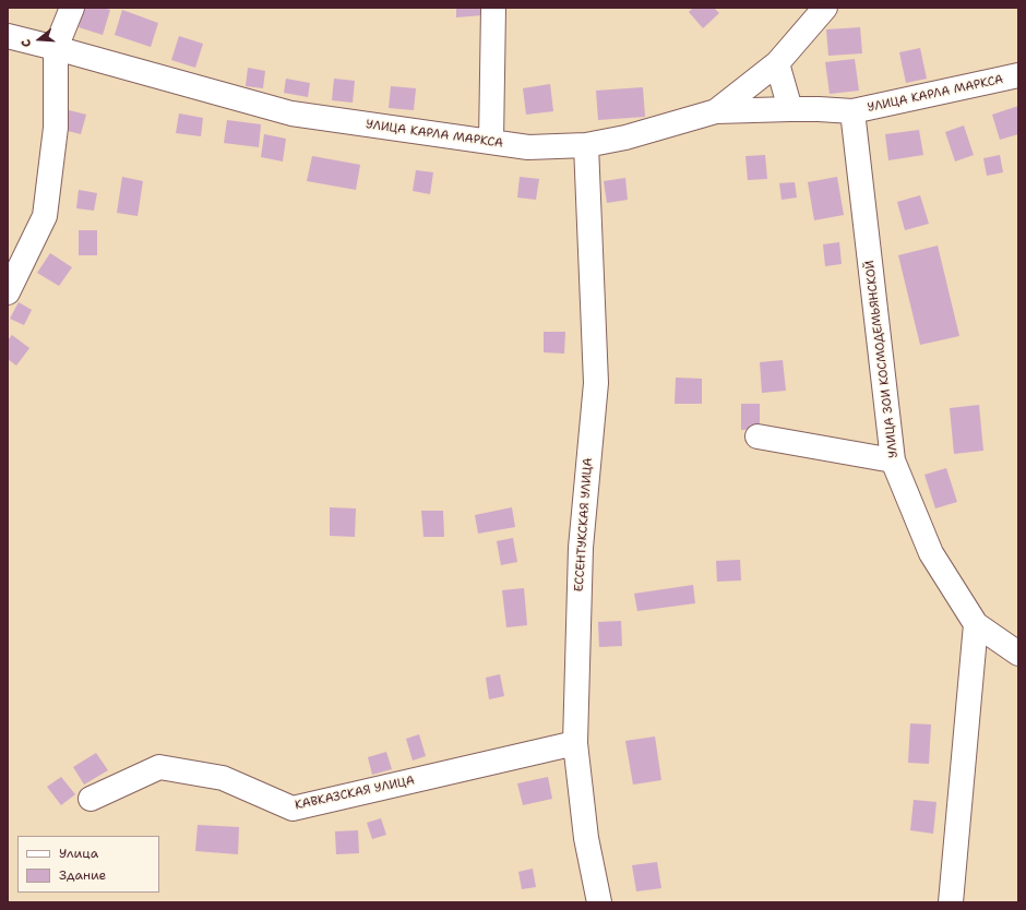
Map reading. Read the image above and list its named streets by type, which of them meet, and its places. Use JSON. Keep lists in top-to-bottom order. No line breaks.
{"streets":{"street":["УЛИЦА КАРЛА МАРКСА","УЛИЦА ЗОИ КОСМОДЕМЬЯНСКОЙ","ЕССЕНТУКСКАЯ УЛИЦА","КАВКАЗСКАЯ УЛИЦА"]},"crossings":[["УЛИЦА КАРЛА МАРКСА","УЛИЦА ЗОИ КОСМОДЕМЬЯНСКОЙ"],["УЛИЦА КАРЛА МАРКСА","ЕССЕНТУКСКАЯ УЛИЦА"],["ЕССЕНТУКСКАЯ УЛИЦА","КАВКАЗСКАЯ УЛИЦА"]],"legend":["Улица","Здание"],"north":"left"}
